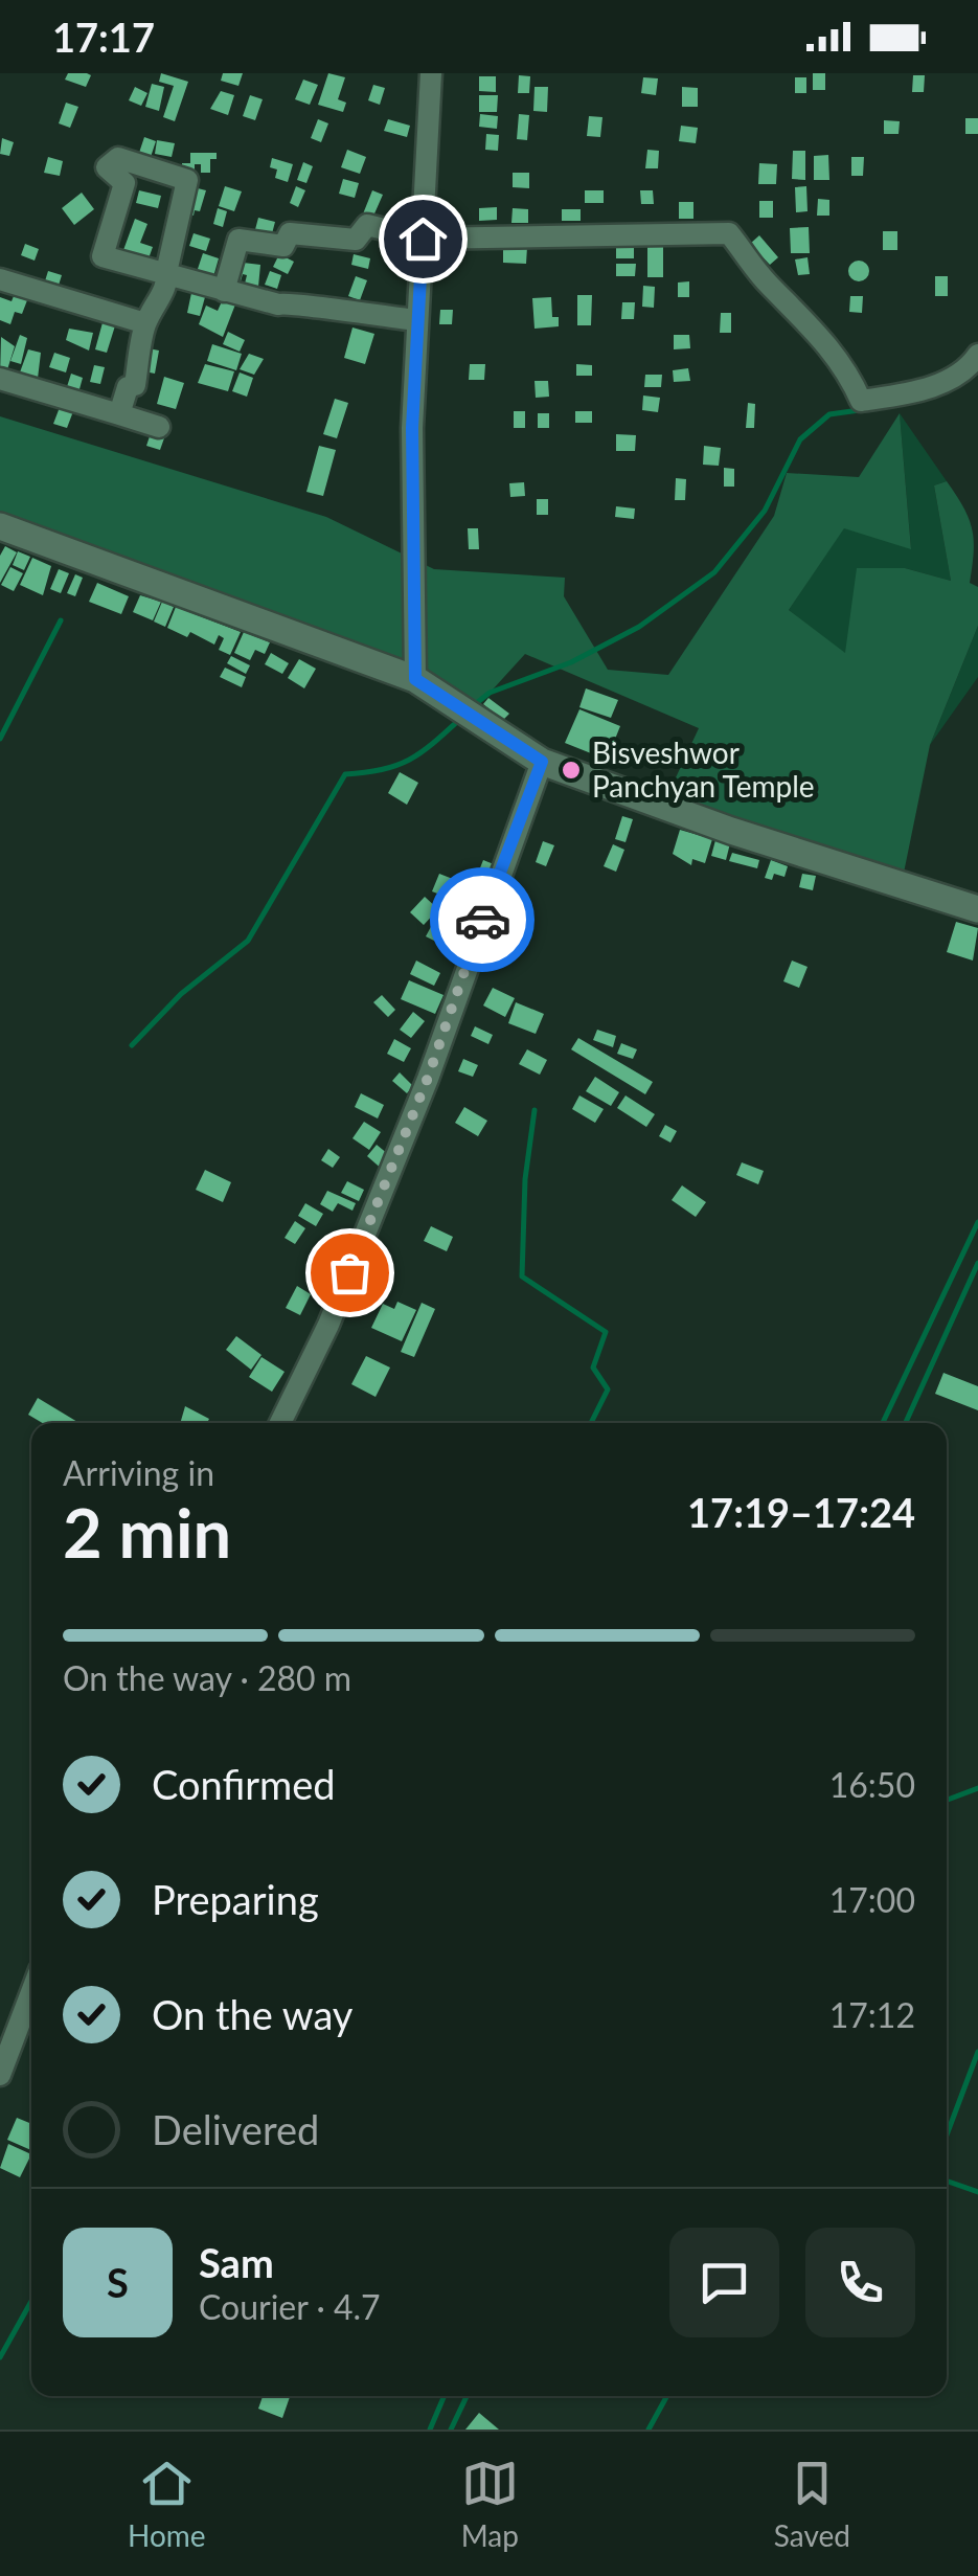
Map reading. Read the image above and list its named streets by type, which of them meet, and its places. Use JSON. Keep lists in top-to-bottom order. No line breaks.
{"places":["Bisveshwor Panchyan Temple"],"page":{"status":"17:17","heading":["2 min","Arriving in","17:19–17:24"],"panel":["Sam","Courier · 4.7"],"bar":"On the way · 280 m","list":[["Confirmed","16:50"],["Preparing","17:00"],["On the way","17:12"],"Delivered"],"round":"S","tabs":["Home","Map","Saved"]}}
